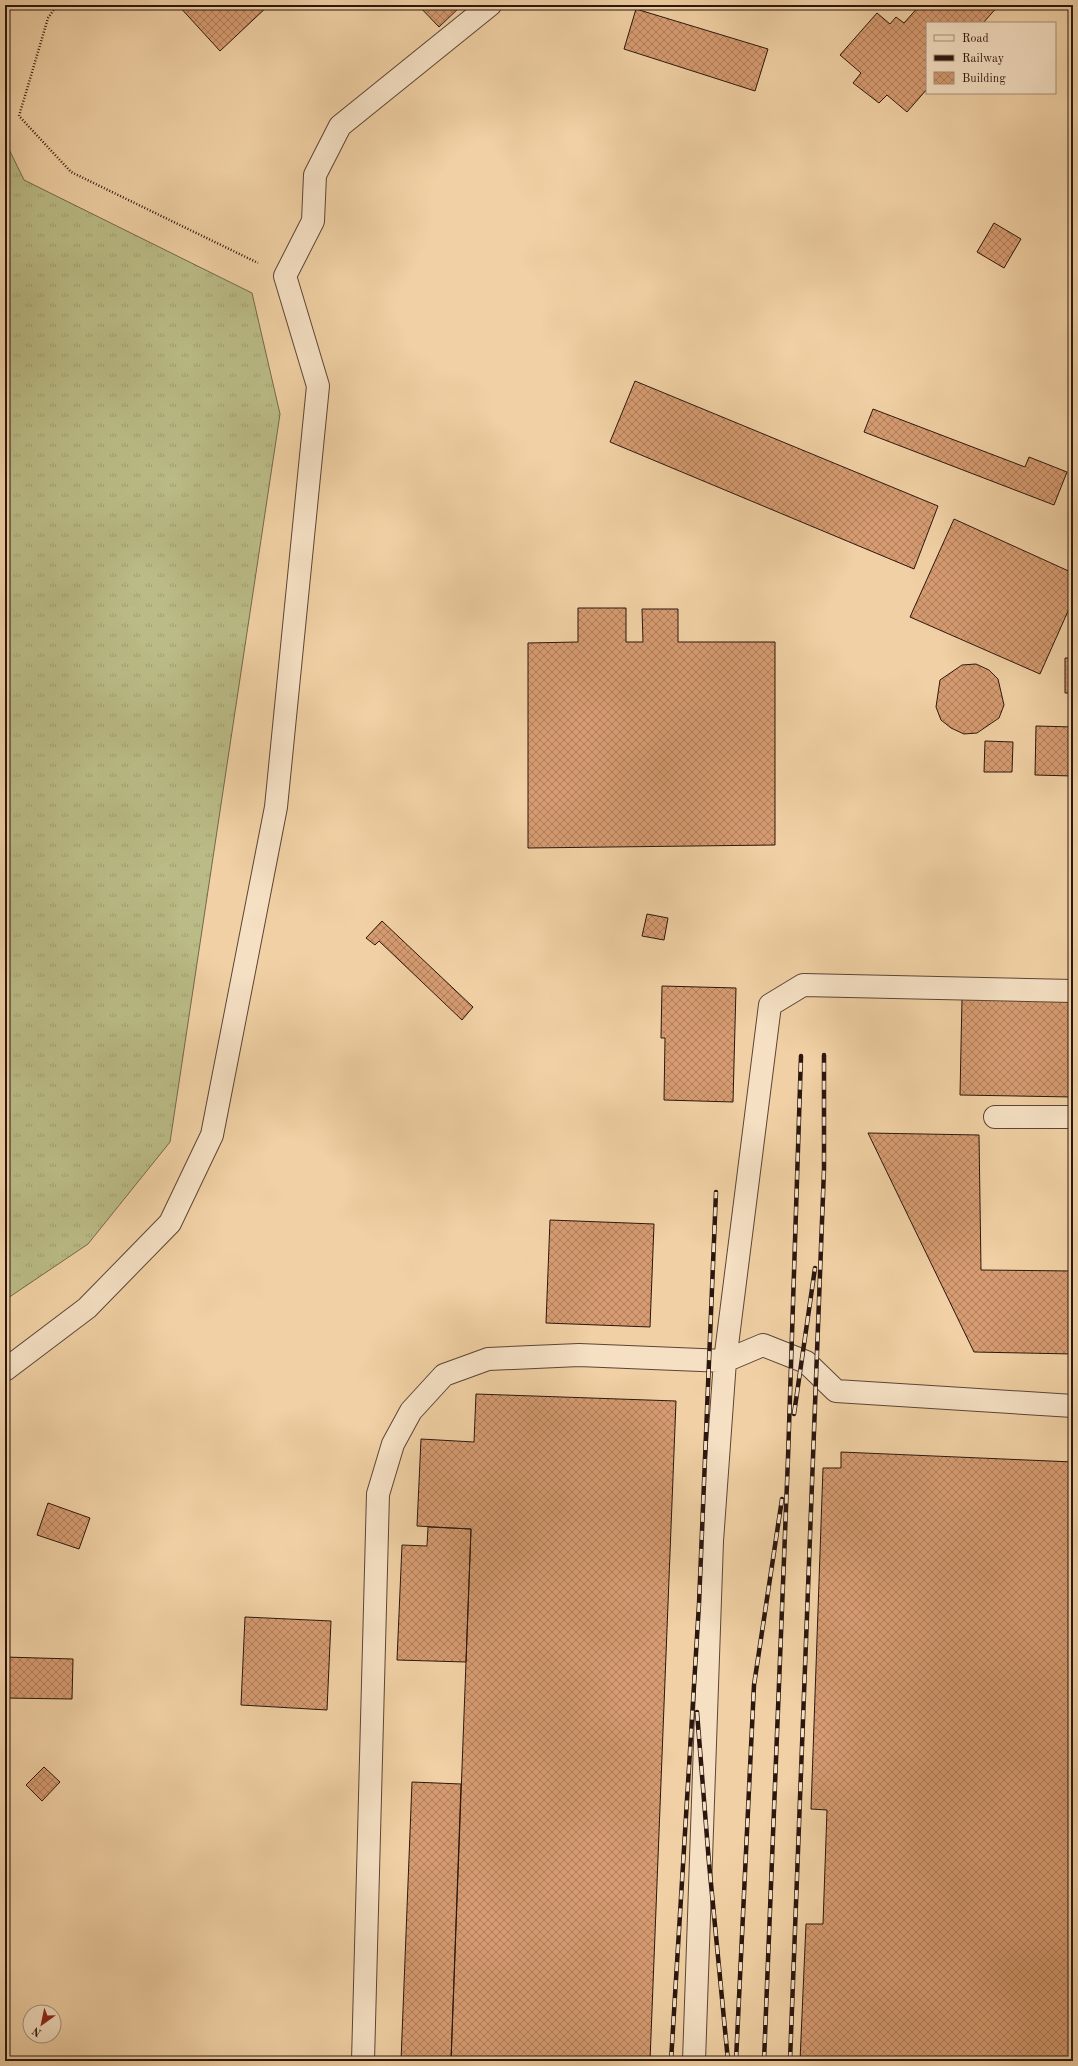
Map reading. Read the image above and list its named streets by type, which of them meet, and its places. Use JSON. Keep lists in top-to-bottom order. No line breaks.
{"legend":["Road","Railway","Building"],"north":"bottom left"}
